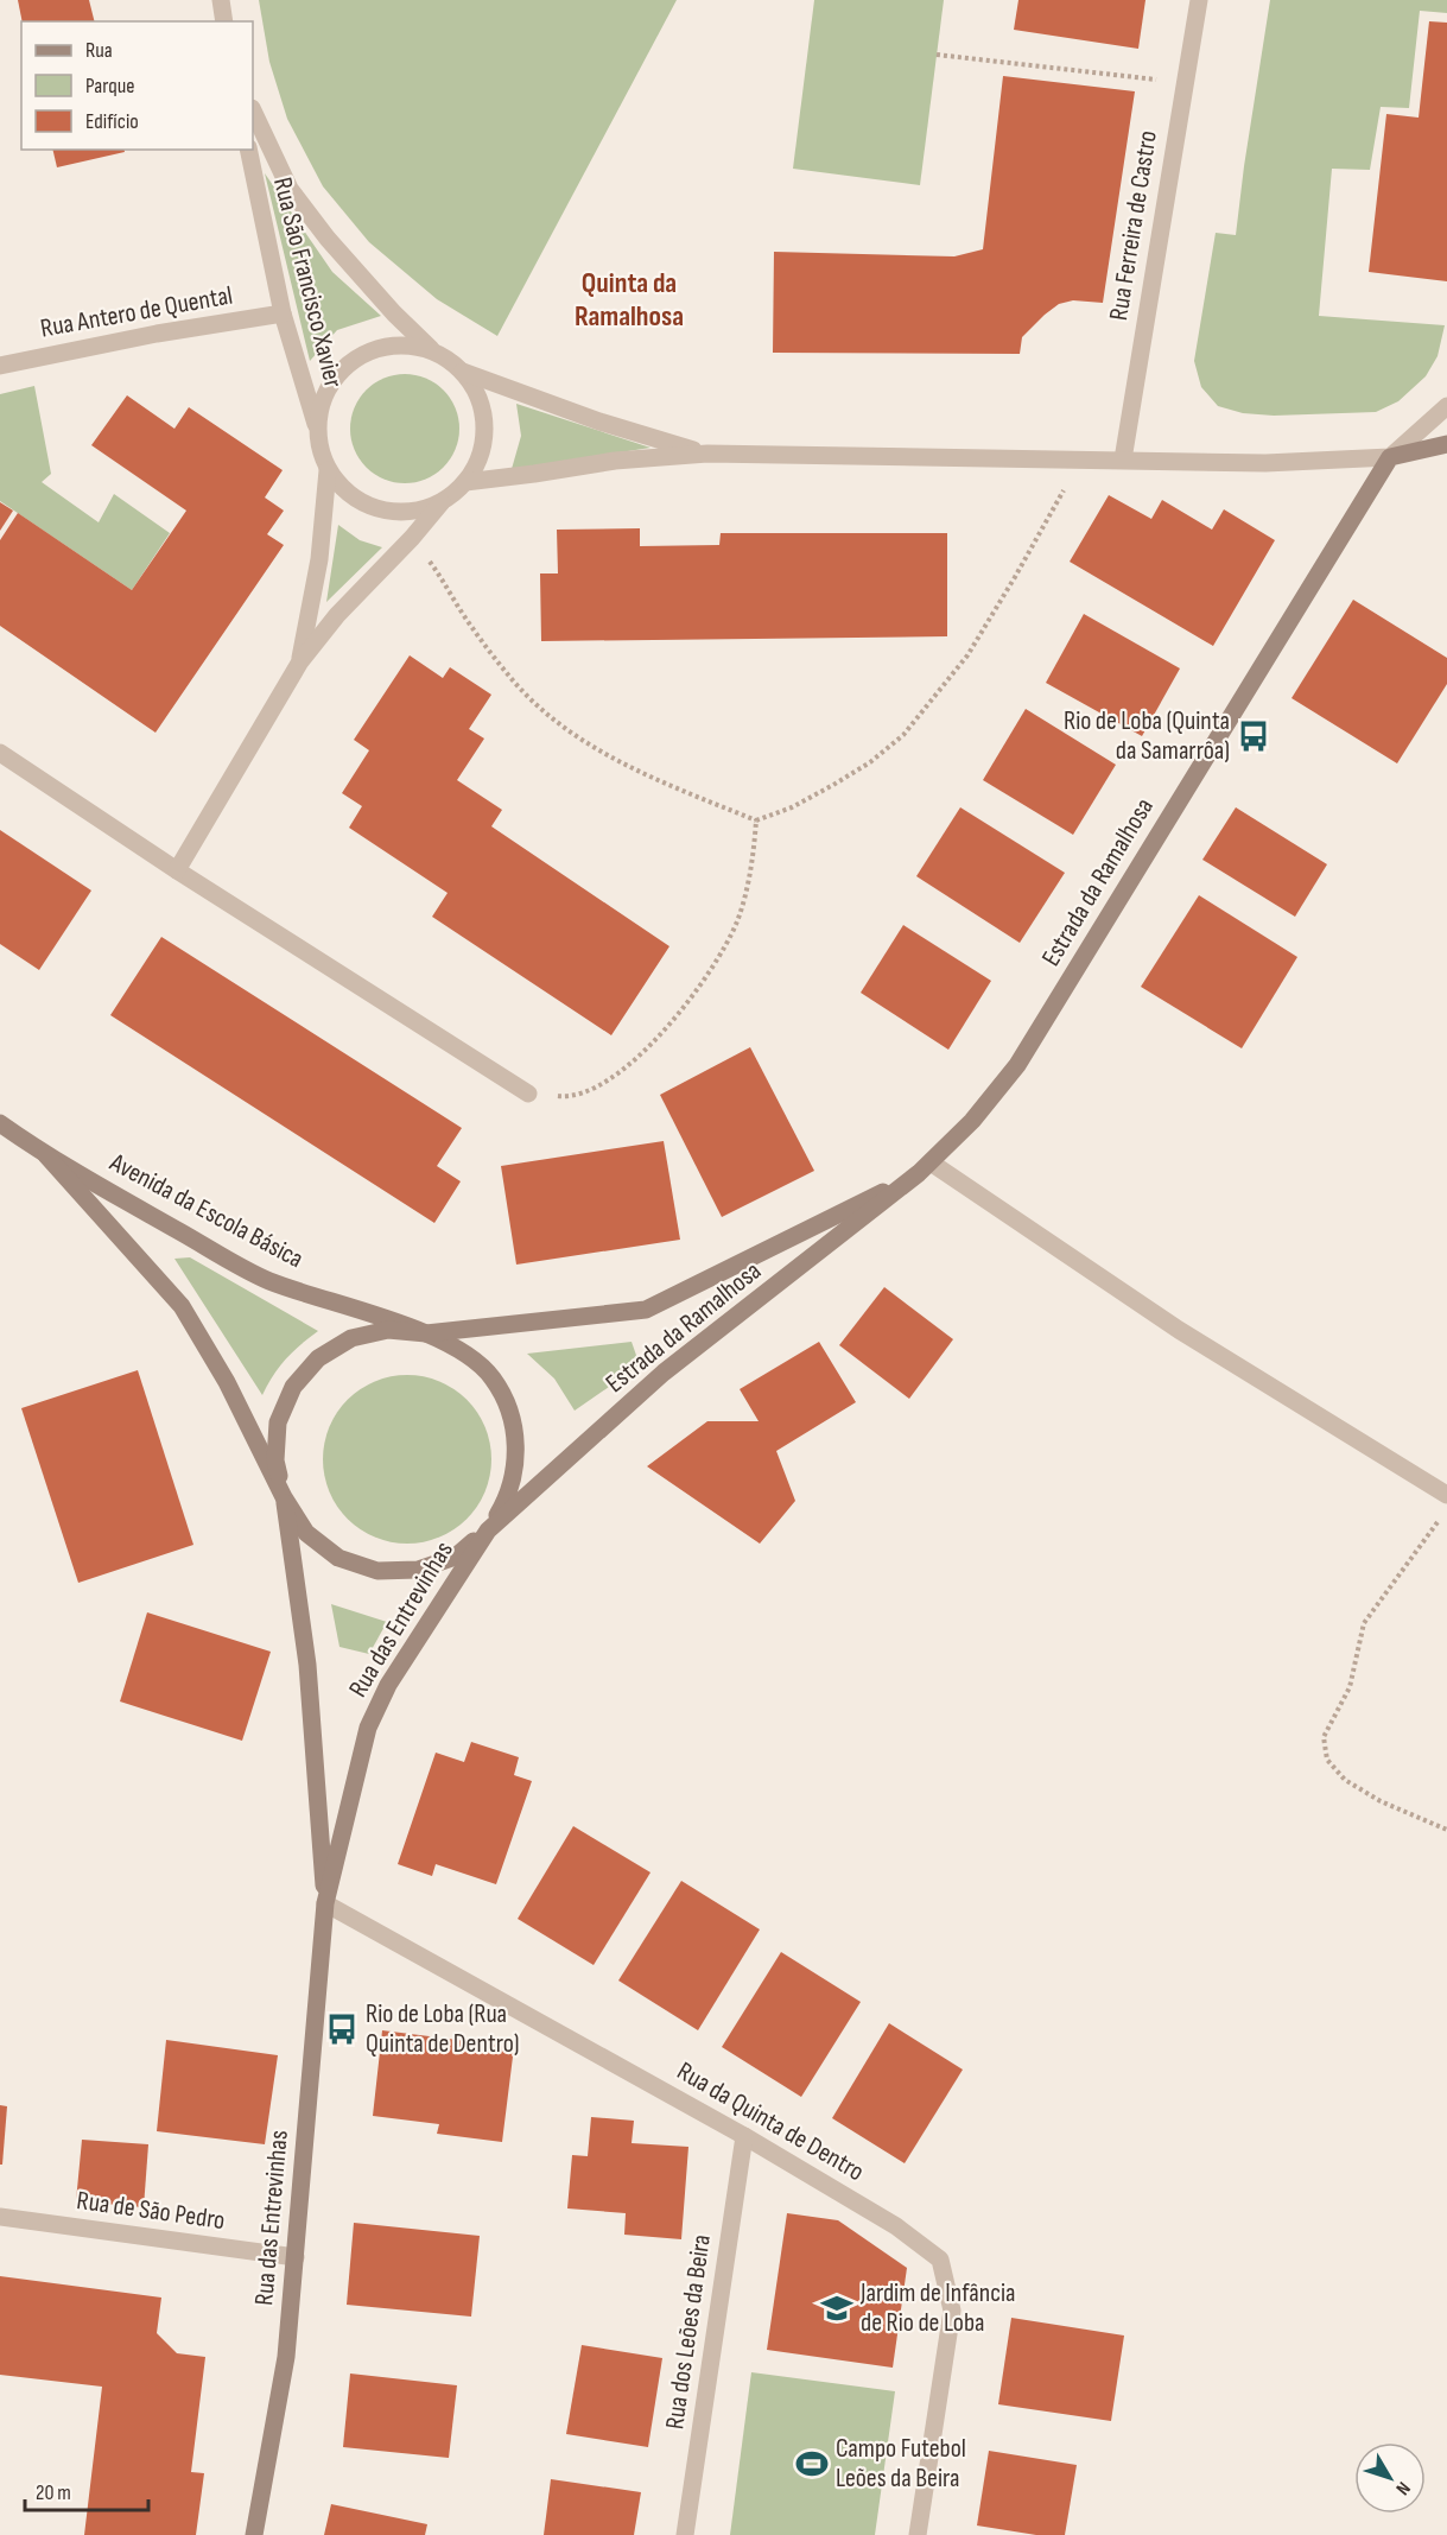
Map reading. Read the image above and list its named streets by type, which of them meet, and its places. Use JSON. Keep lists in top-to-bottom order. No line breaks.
{"streets":{"street":["Rua Ferreira de Castro","Rua São Francisco Xavier","Rua Antero de Quental","Estrada da Ramalhosa","Avenida da Escola Básica","Rua das Entrevinhas","Rua da Quinta de Dentro","Rua de São Pedro","Rua dos Leões da Beira"]},"crossings":[["Rua São Francisco Xavier","Rua Antero de Quental"],["Estrada da Ramalhosa","Avenida da Escola Básica"],["Estrada da Ramalhosa","Rua das Entrevinhas"],["Avenida da Escola Básica","Rua das Entrevinhas"],["Rua das Entrevinhas","Rua da Quinta de Dentro"],["Rua das Entrevinhas","Rua de São Pedro"],["Rua da Quinta de Dentro","Rua dos Leões da Beira"]],"districts":["Quinta da Ramalhosa"],"places":{"bus stop":["Rio de Loba (Quinta da Samarrôa)","Rio de Loba (Rua Quinta de Dentro)"],"school or university":["Jardim de Infância de Rio de Loba"],"sports":["Campo Futebol Leões da Beira"]},"legend":["Rua","Parque","Edifício"],"scale_bar":"20 m","north":"bottom right"}
